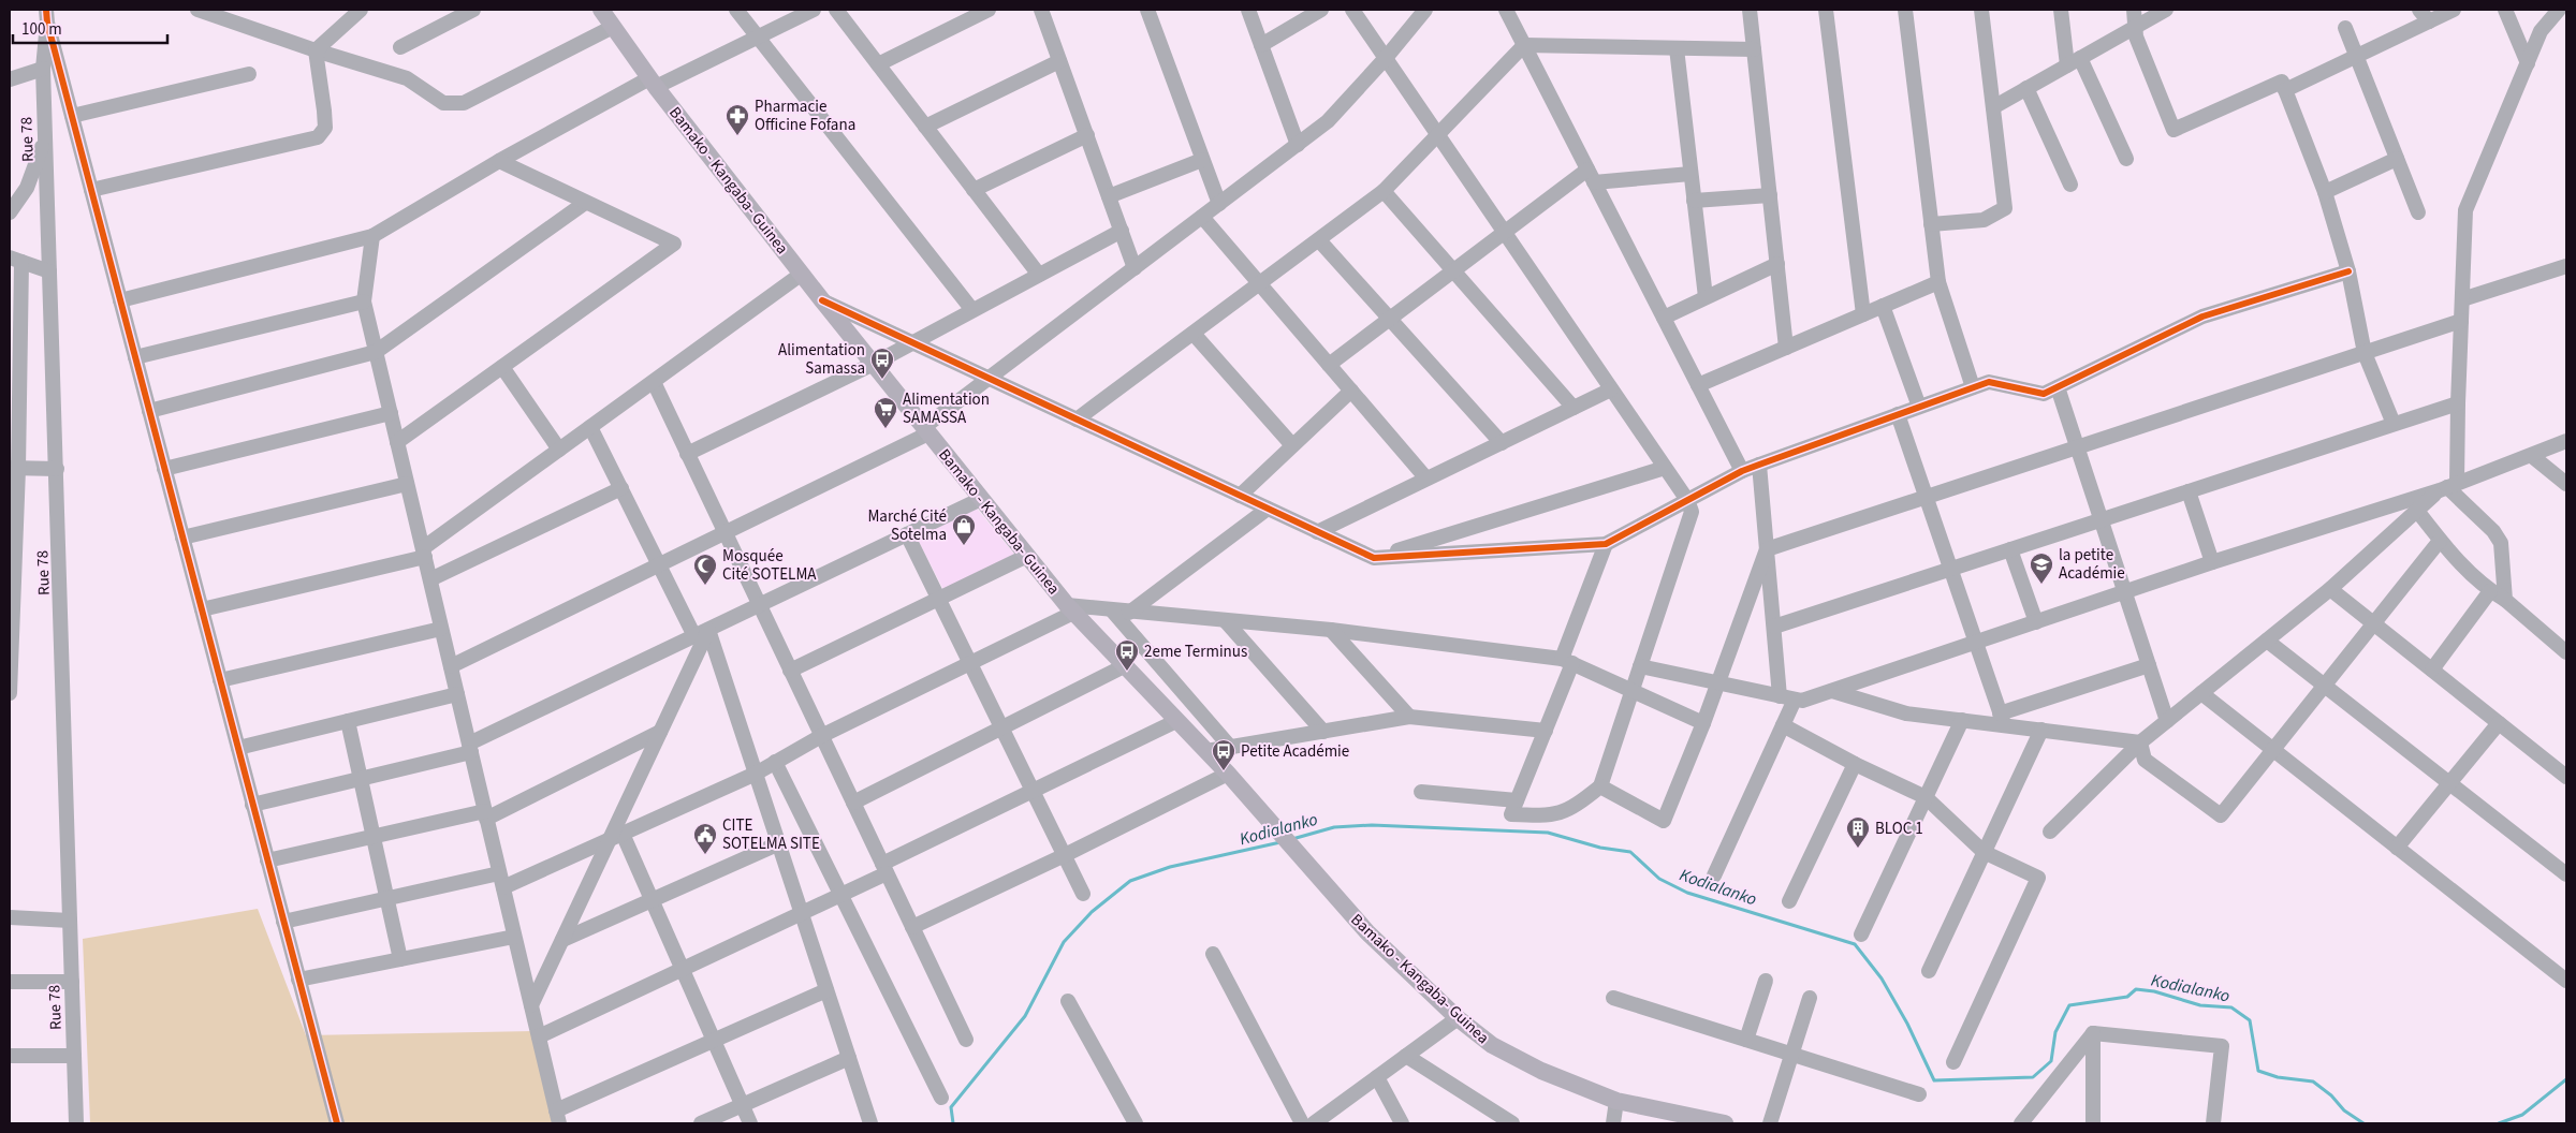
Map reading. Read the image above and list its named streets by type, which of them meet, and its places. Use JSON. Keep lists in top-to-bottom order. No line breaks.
{"streets":{"main road":["Bamako - Kangaba- Guinea"],"street":["Rue 78"]},"water":["Kodialanko"],"places":{"pharmacy":["Pharmacie Officine Fofana"],"bus stop":["Alimentation Samassa","2eme Terminus","Petite Académie"],"supermarket":["Alimentation SAMASSA"],"shop":["Marché Cité Sotelma"],"school or university":["la petite Académie"],"mosque":["Mosquée Cité SOTELMA"],"building":["BLOC 1"],"public building":["CITE SOTELMA SITE"]},"scale_bar":"100 m"}
